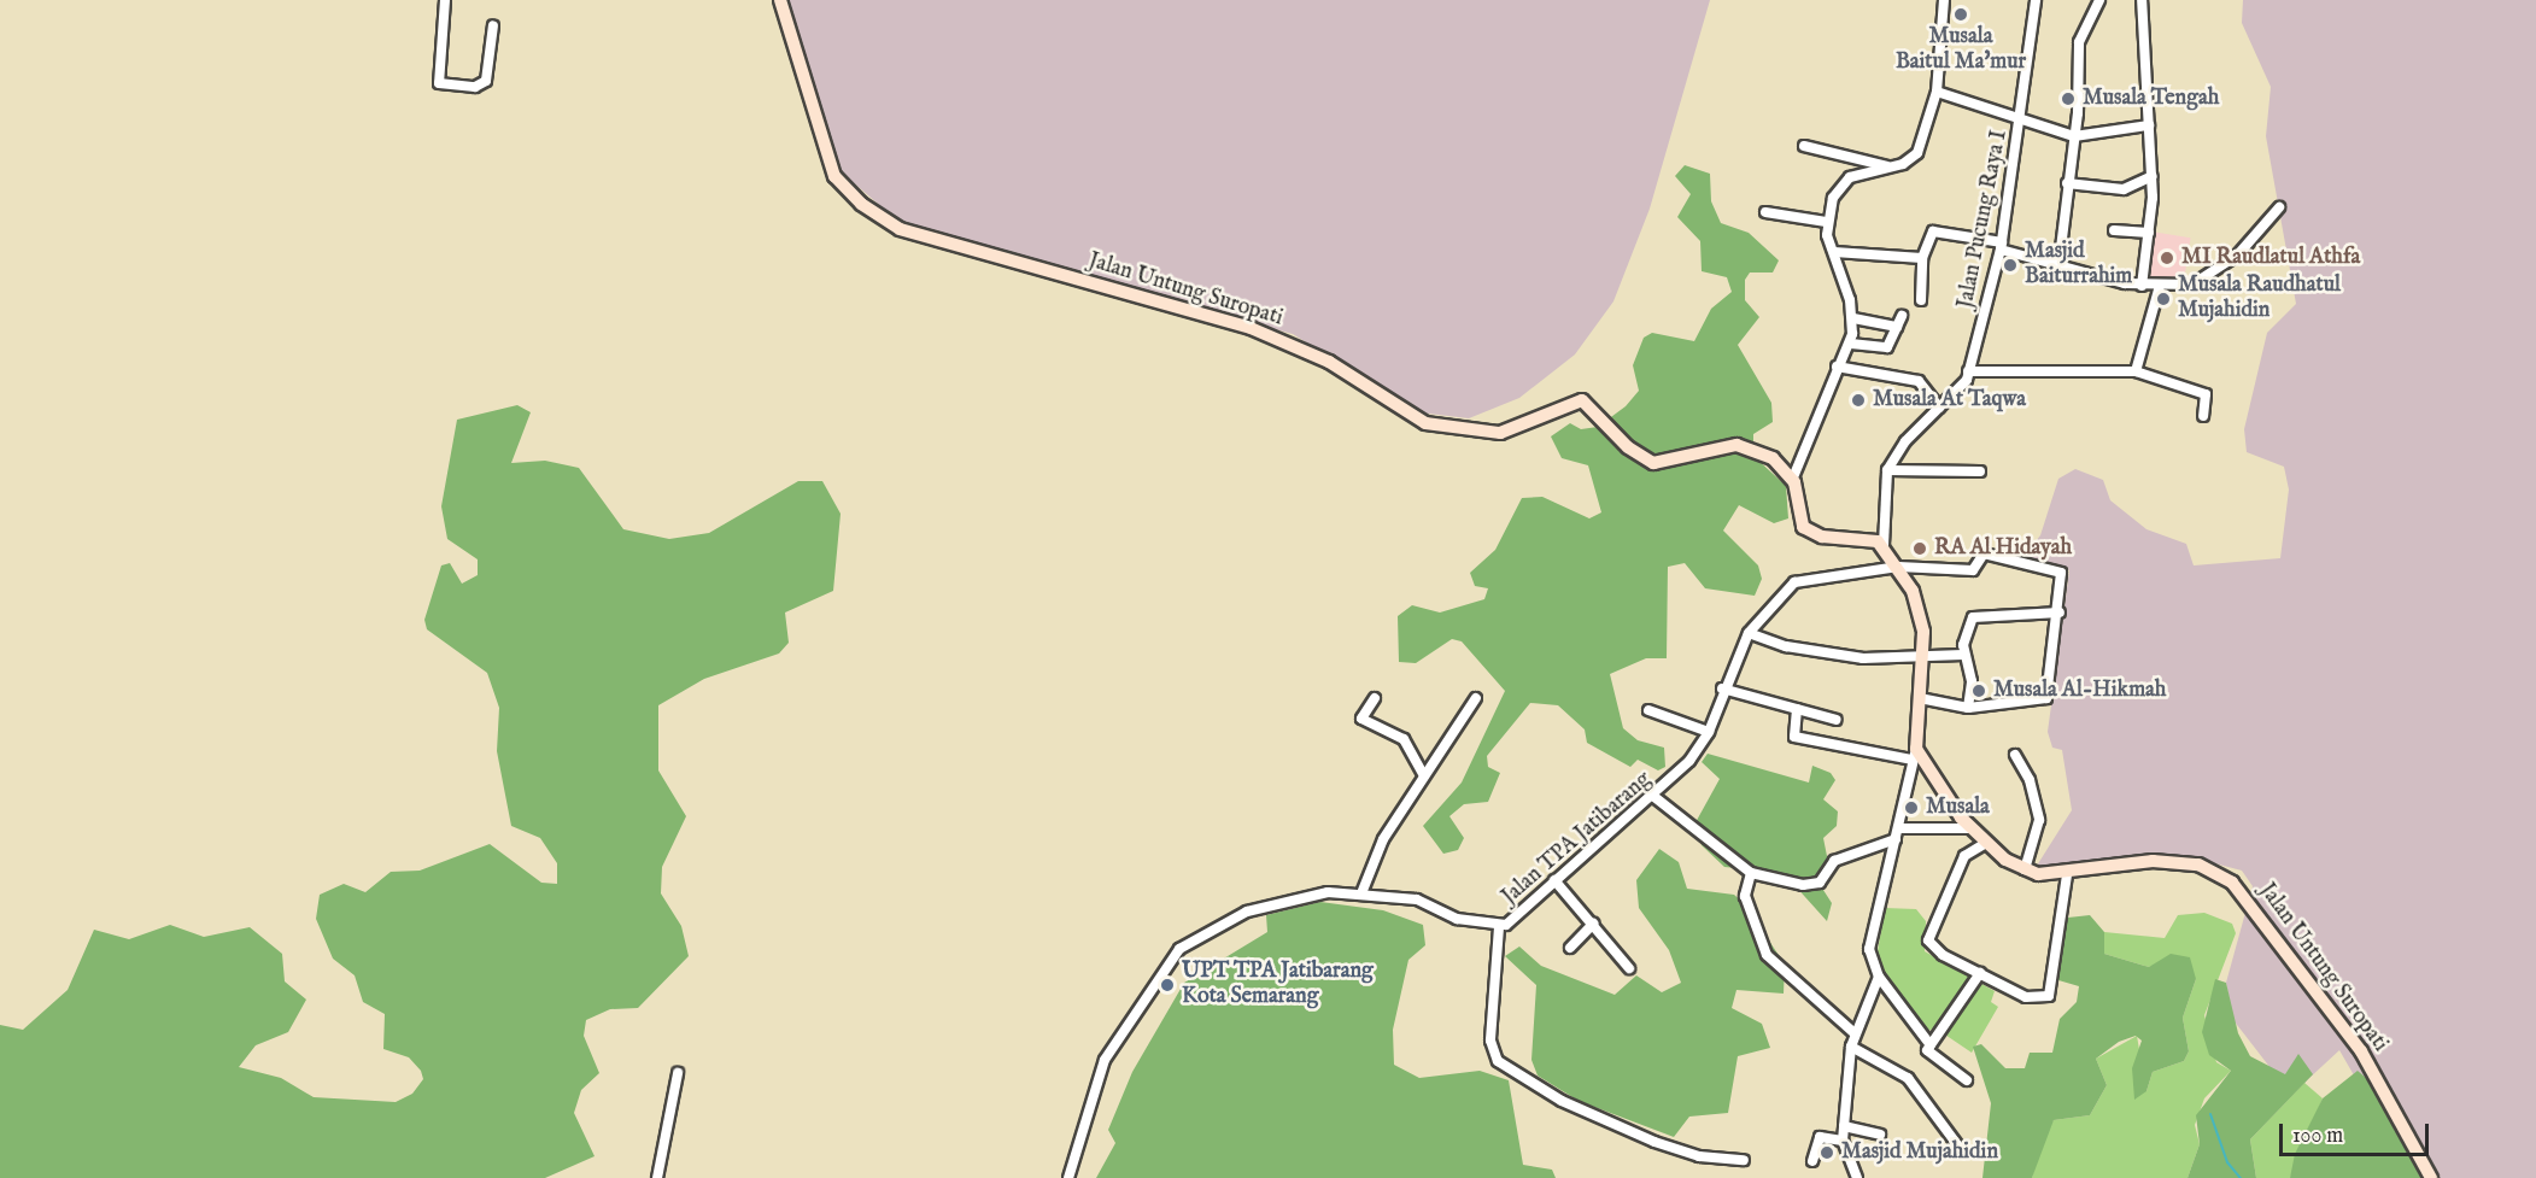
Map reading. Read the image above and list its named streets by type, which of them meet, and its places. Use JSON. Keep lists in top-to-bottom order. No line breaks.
{"streets":{"main road":["Jalan Untung Suropati"],"street":["Jalan Pucung Raya I","Jalan TPA Jatibarang"]},"places":["Musala Baitul Ma'mur","Musala Tengah","MI Raudlatul Athfa","Masjid Baiturrahim","Musala Raudhatul Mujahidin","Musala At Taqwa","RA Al Hidayah","Musala Al-Hikmah","Musala","UPT TPA Jatibarang Kota Semarang","Masjid Mujahidin"],"scale_bar":"100 m"}
